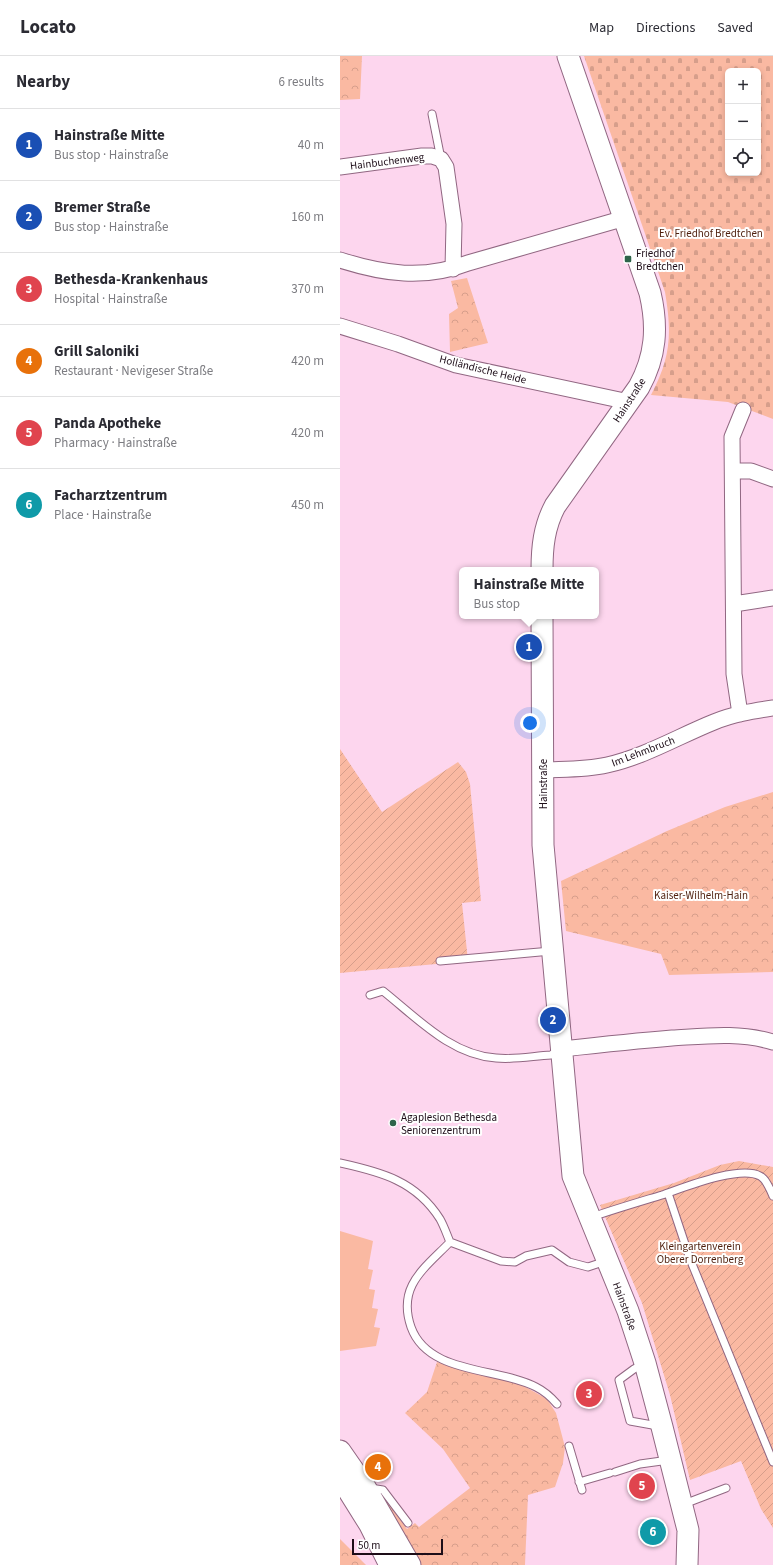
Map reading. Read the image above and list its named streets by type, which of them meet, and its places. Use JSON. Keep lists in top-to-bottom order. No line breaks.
{"streets":{"street":["Hainbuchenweg","Holländische Heide","Hainstraße","Im Lehmbruch"]},"crossings":[["Holländische Heide","Hainstraße"],["Hainstraße","Im Lehmbruch"]],"parks":["Ev. Friedhof Bredtchen","Kaiser-Wilhelm-Hain","Kleingartenverein Oberer Dorrenberg"],"places":{"transit":["Friedhof Bredtchen"],"other":["Agaplesion Bethesda Seniorenzentrum"]},"scale_bar":"50 m","page":{"header":"Locato","nav":["Map","Directions","Saved"],"heading":["Nearby","6 results"],"map_buttons":["+","−"],"list":[{"mark":"1","name":"Hainstraße Mitte","note":"Bus stop · Hainstraße","value":"40 m"},{"mark":"2","name":"Bremer Straße","note":"Bus stop · Hainstraße","value":"160 m"},{"mark":"3","name":"Bethesda-Krankenhaus","note":"Hospital · Hainstraße","value":"370 m"},{"mark":"4","name":"Grill Saloniki","note":"Restaurant · Nevigeser Straße","value":"420 m"},{"mark":"5","name":"Panda Apotheke","note":"Pharmacy · Hainstraße","value":"420 m"},{"mark":"6","name":"Facharztzentrum","note":"Place · Hainstraße","value":"450 m"}],"popup":["Hainstraße Mitte","Bus stop"],"pins":["1","2","3","4","5","6"],"scale":"50 m"}}
